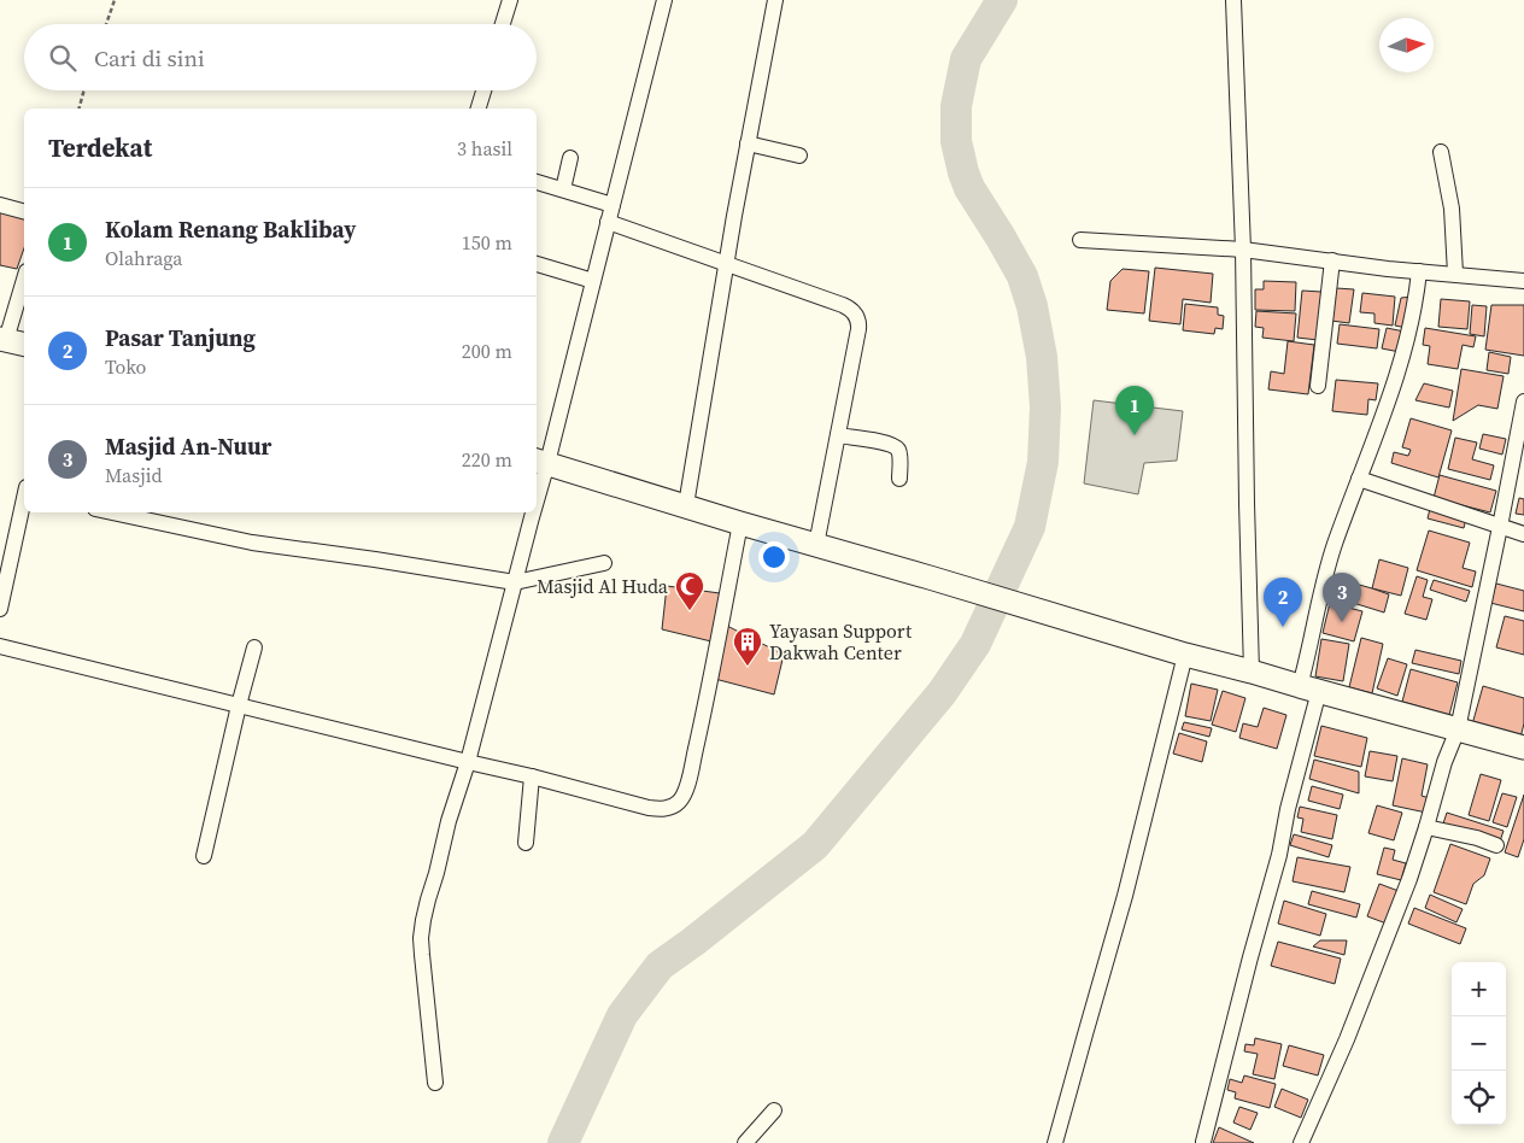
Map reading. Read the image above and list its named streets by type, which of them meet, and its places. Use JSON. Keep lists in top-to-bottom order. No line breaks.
{"places":{"mosque":["Masjid Al Huda"],"building":["Yayasan Support Dakwah Center"]},"north":"right","page":{"search":"Cari di sini","heading":["Terdekat","3 hasil"],"list":[{"mark":"1","name":"Kolam Renang Baklibay","note":"Olahraga","value":"150 m"},{"mark":"2","name":"Pasar Tanjung","note":"Toko","value":"200 m"},{"mark":"3","name":"Masjid An-Nuur","note":"Masjid","value":"220 m"}],"pins":["1","3","2"],"map_buttons":["+","−"]}}
